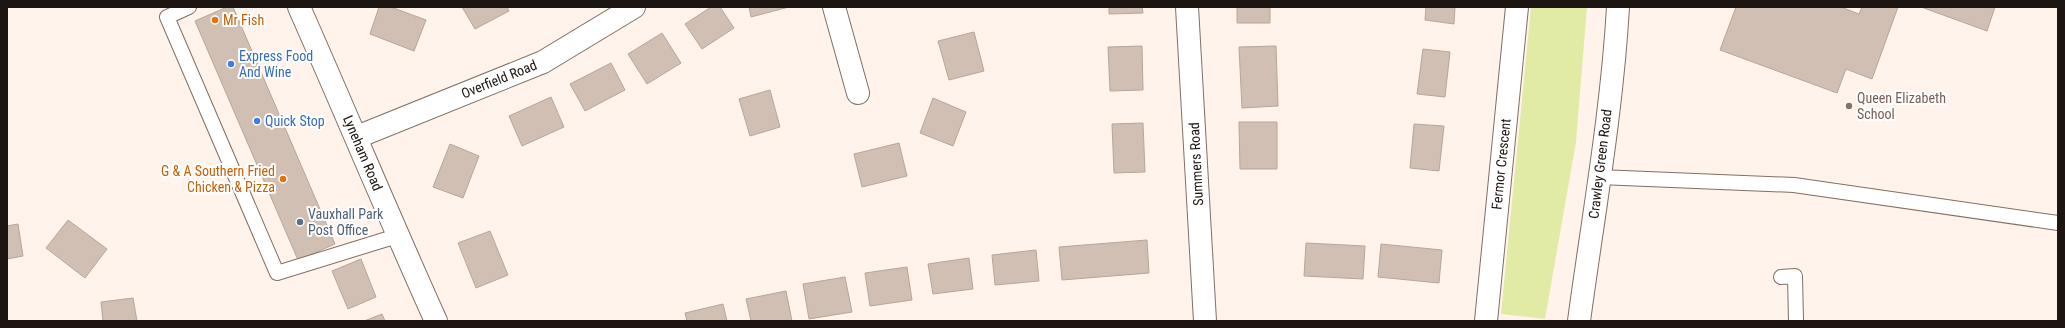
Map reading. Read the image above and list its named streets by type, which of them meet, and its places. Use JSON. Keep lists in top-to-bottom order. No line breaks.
{"streets":{"street":["Overfield Road","Lyneham Road","Summers Road","Fermor Crescent","Crawley Green Road"]},"crossings":[["Overfield Road","Lyneham Road"]],"places":["Mr Fish","Express Food And Wine","Queen Elizabeth School","Quick Stop","G & A Southern Fried Chicken & Pizza","Vauxhall Park Post Office"]}
